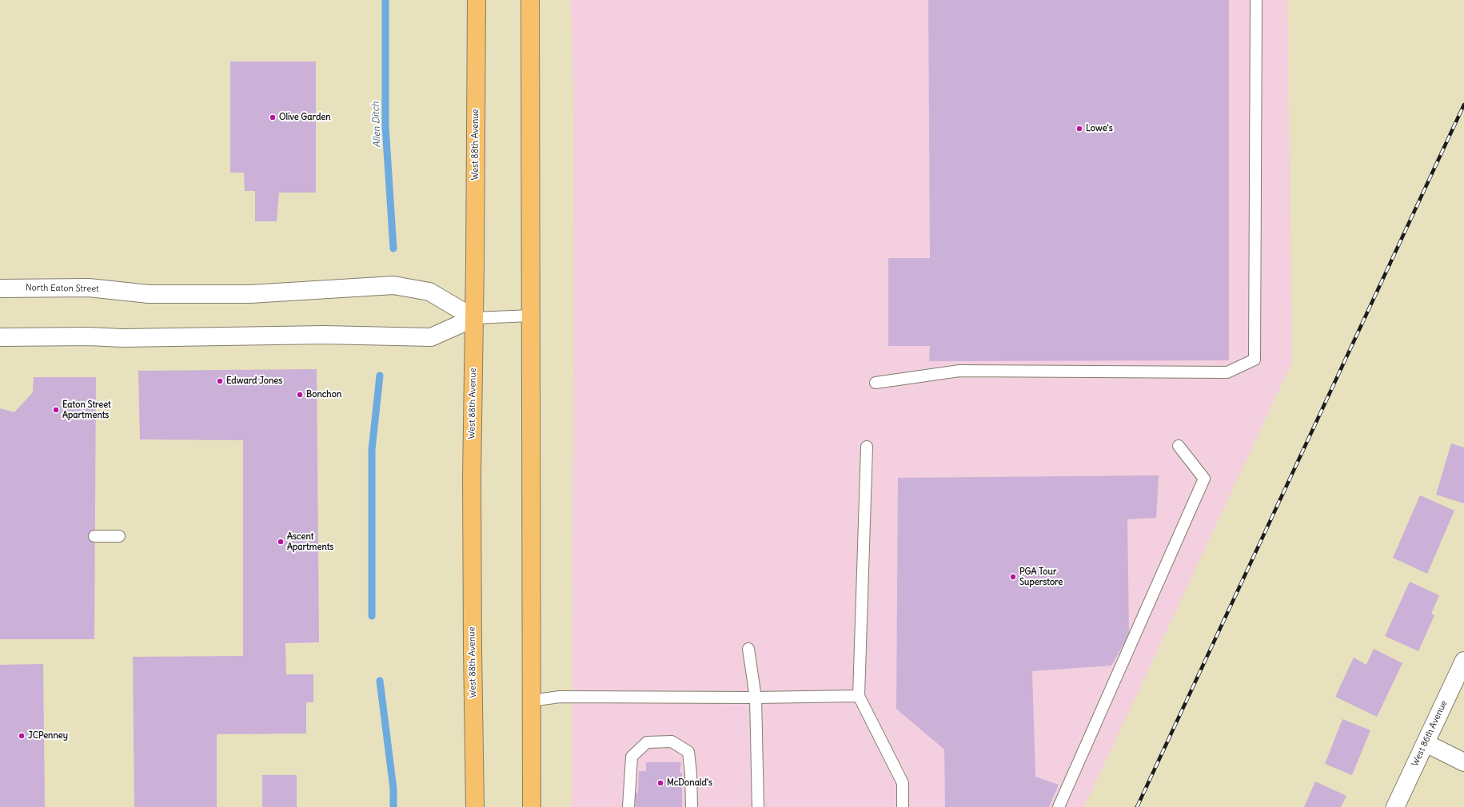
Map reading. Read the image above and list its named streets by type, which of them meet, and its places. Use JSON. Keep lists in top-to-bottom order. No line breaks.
{"streets":{"main road":["West 88th Avenue"],"street":["North Eaton Street","West 86th Avenue"]},"crossings":[["West 88th Avenue","North Eaton Street"]],"water":["Allen Ditch"],"places":["Olive Garden","Lowe's","Edward Jones","Bonchon","Eaton Street Apartments","Ascent Apartments","PGA Tour Superstore","JCPenney","McDonald's"]}
